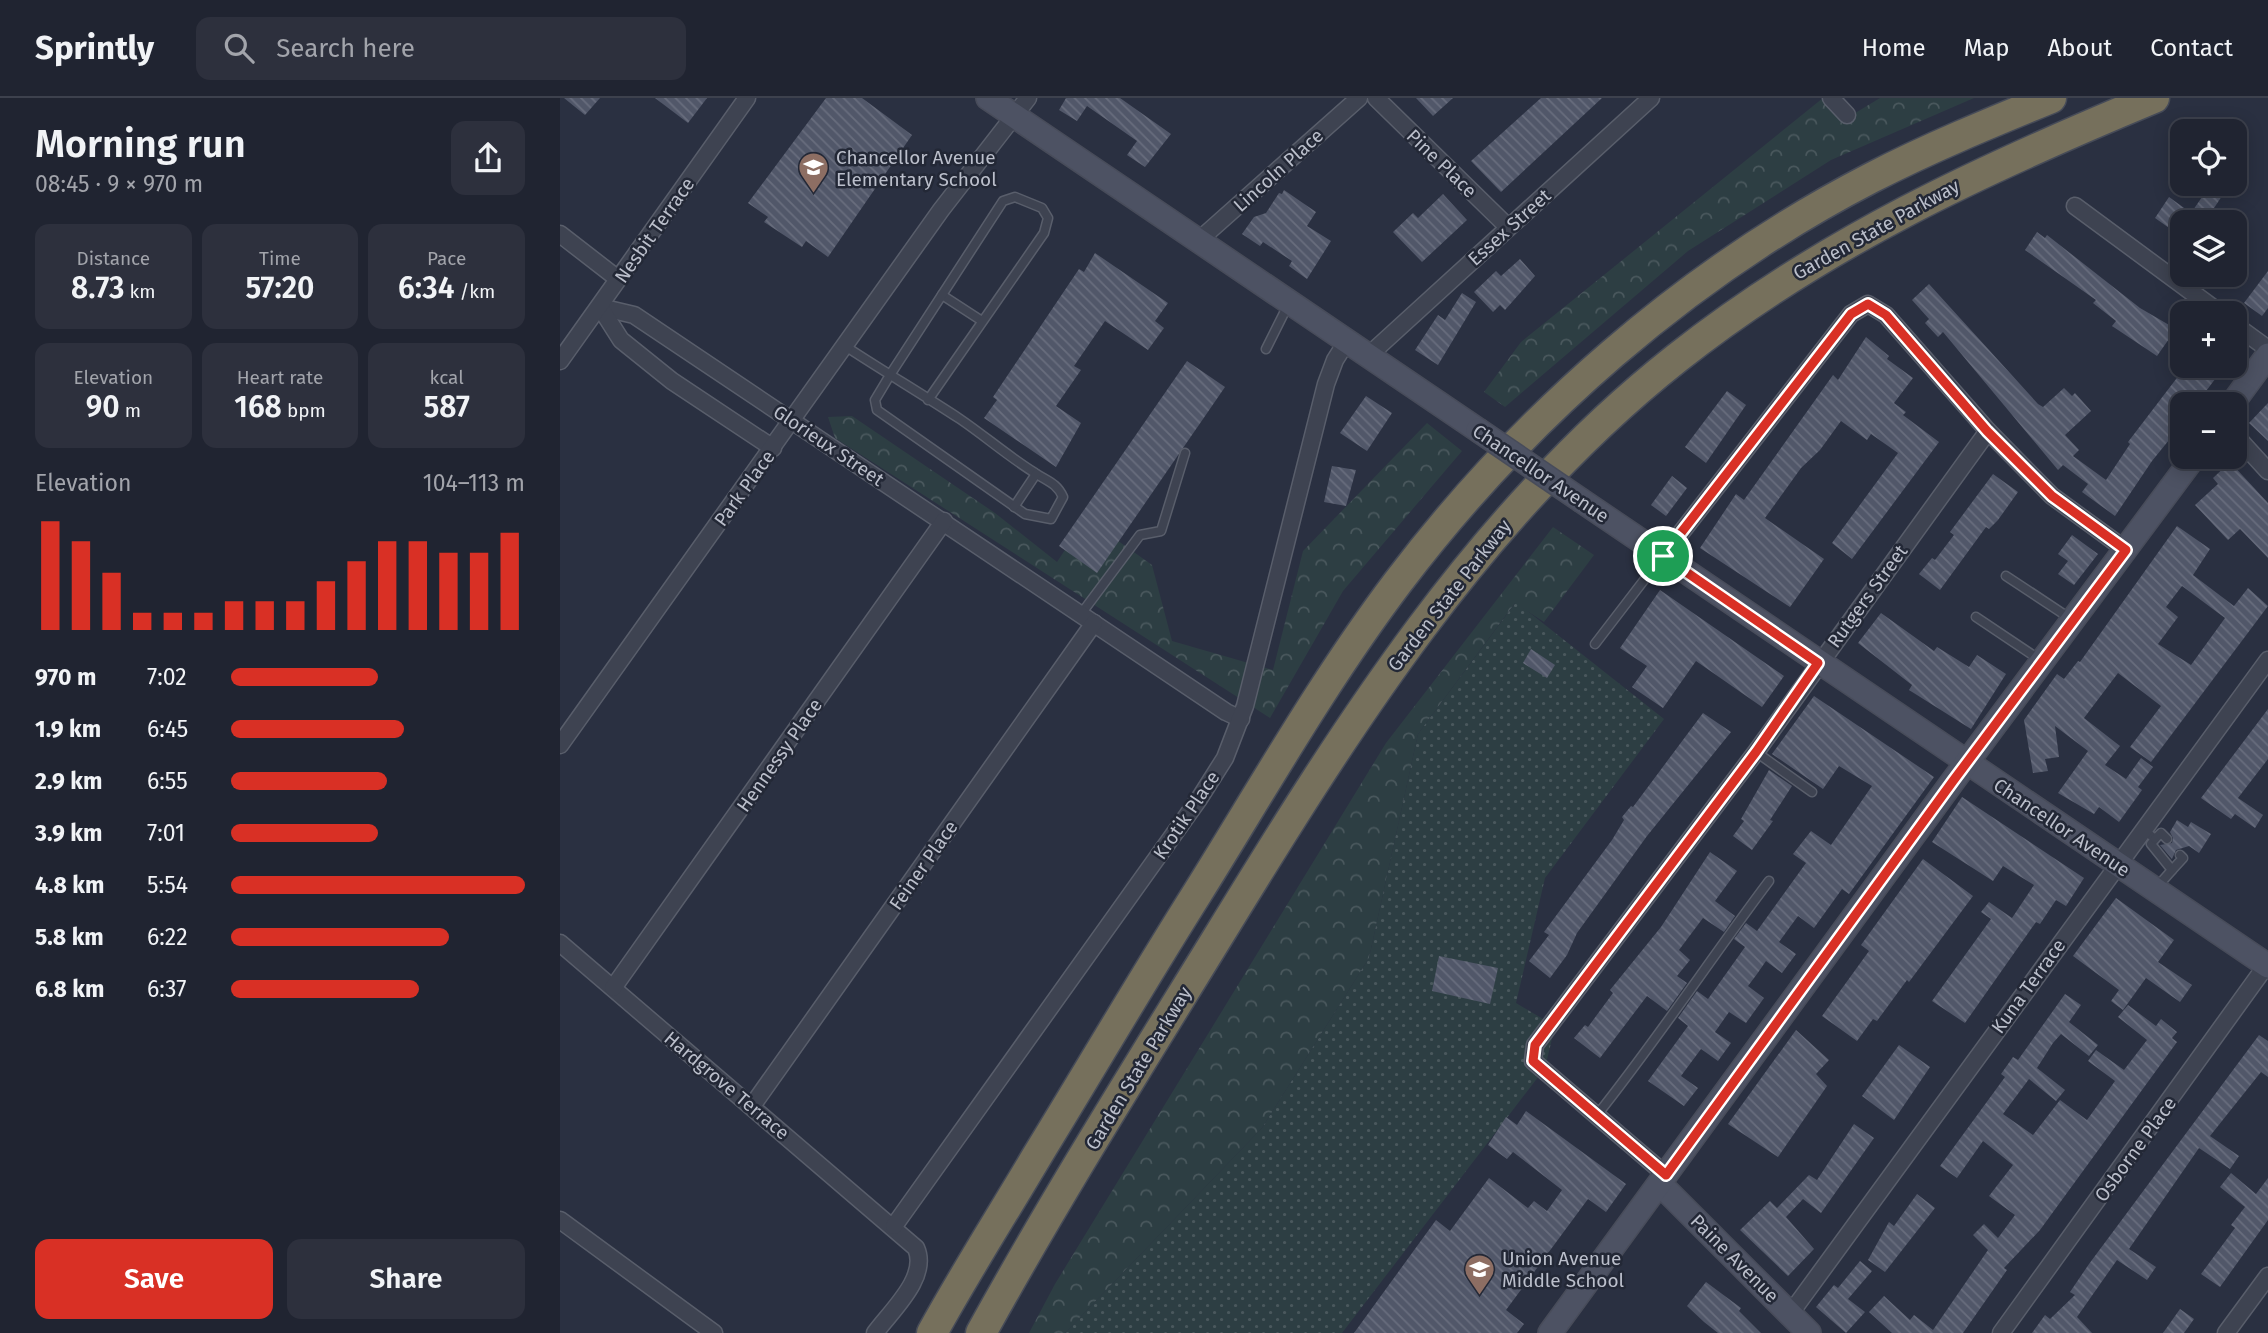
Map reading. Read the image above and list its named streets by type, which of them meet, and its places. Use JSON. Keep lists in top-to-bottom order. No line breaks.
{"streets":{"highway":["Garden State Parkway"],"main road":["Chancellor Avenue","Paine Avenue"],"street":["Pine Place","Lincoln Place","Essex Street","Nesbit Terrace","Glorieux Street","Park Place","Rutgers Street","Hennessy Place","Krotik Place","Feiner Place","Kuna Terrace","Hardgrove Terrace","Osborne Place"]},"crossings":[["Pine Place","Essex Street"],["Lincoln Place","Chancellor Avenue"],["Essex Street","Chancellor Avenue"],["Nesbit Terrace","Glorieux Street"],["Glorieux Street","Park Place"],["Glorieux Street","Hennessy Place"],["Glorieux Street","Krotik Place"],["Glorieux Street","Feiner Place"],["Chancellor Avenue","Park Place"],["Chancellor Avenue","Rutgers Street"],["Chancellor Avenue","Krotik Place"],["Chancellor Avenue","Kuna Terrace"],["Chancellor Avenue","Osborne Place"],["Rutgers Street","Paine Avenue"],["Hennessy Place","Hardgrove Terrace"],["Krotik Place","Hardgrove Terrace"],["Feiner Place","Hardgrove Terrace"],["Kuna Terrace","Paine Avenue"]],"places":{"school or university":["Chancellor Avenue Elementary School","Union Avenue Middle School"]},"page":{"header":"Sprintly","search":"Search here","nav":["Home","Map","About","Contact"],"heading":["Morning run","08:45 · 9 × 970 m"],"map_buttons":["+","−"],"stats":[["Distance","8.73 km"],["Time","57:20"],["Pace","6:34 /km"],["Elevation","90 m"],["Heart rate","168 bpm"],["kcal","587"]],"chart":["Elevation","104–113 m"],"list":[{"name":"970 m","note":"7:02"},{"name":"1.9 km","note":"6:45"},{"name":"2.9 km","note":"6:55"},{"name":"3.9 km","note":"7:01"},{"name":"4.8 km","note":"5:54"},{"name":"5.8 km","note":"6:22"},{"name":"6.8 km","note":"6:37"}],"buttons":["Save","Share"]}}
